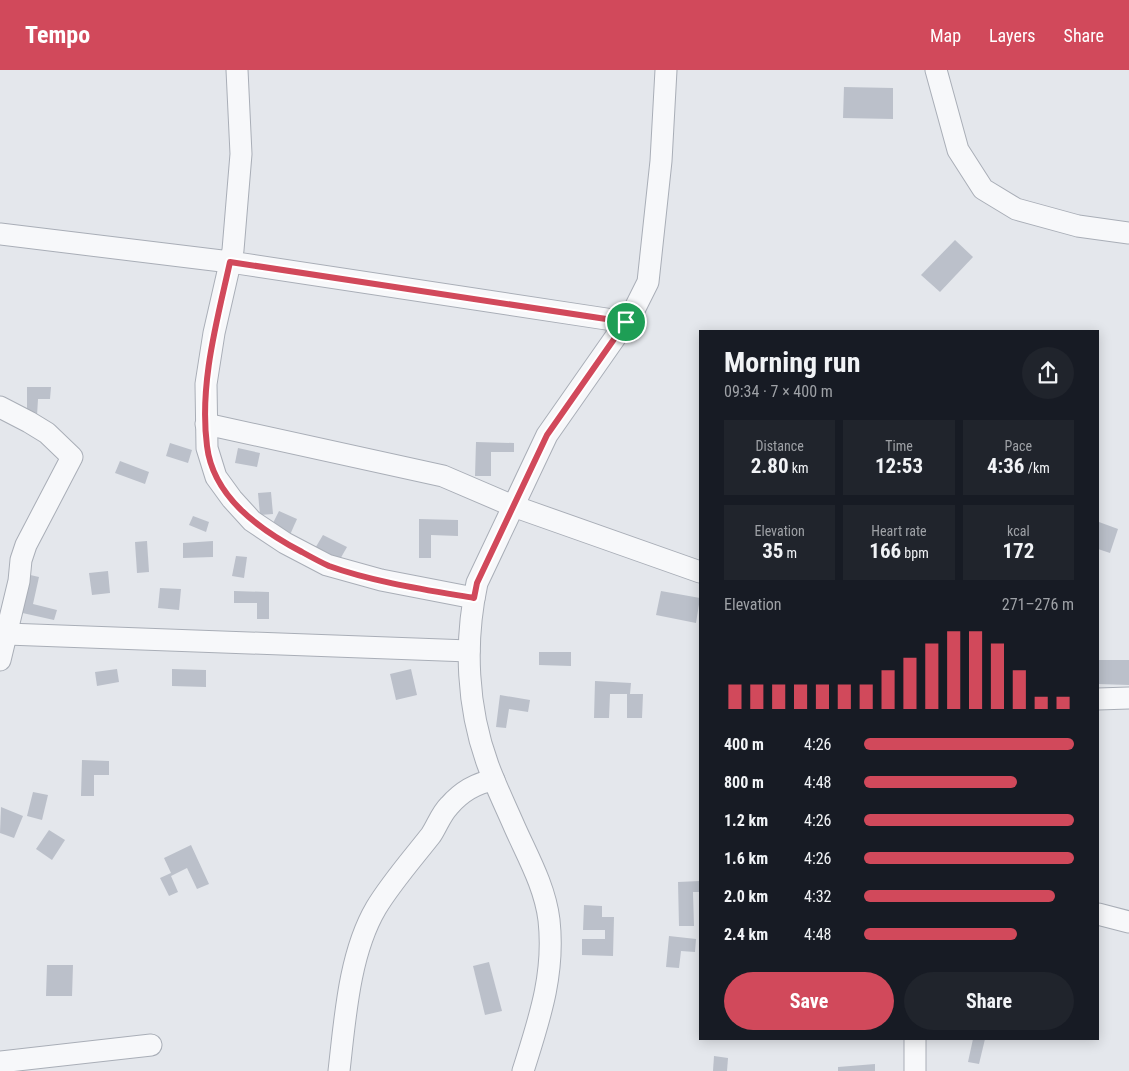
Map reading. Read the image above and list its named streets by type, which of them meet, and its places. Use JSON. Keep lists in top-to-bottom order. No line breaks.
{"page":{"header":"Tempo","nav":["Map","Layers","Share"],"heading":["Morning run","09:34 · 7 × 400 m"],"stats":[["Distance","2.80 km"],["Time","12:53"],["Pace","4:36 /km"],["Elevation","35 m"],["Heart rate","166 bpm"],["kcal","172"]],"chart":["Elevation","271–276 m"],"list":[{"name":"400 m","note":"4:26"},{"name":"800 m","note":"4:48"},{"name":"1.2 km","note":"4:26"},{"name":"1.6 km","note":"4:26"},{"name":"2.0 km","note":"4:32"},{"name":"2.4 km","note":"4:48"}],"buttons":["Save","Share"]}}
